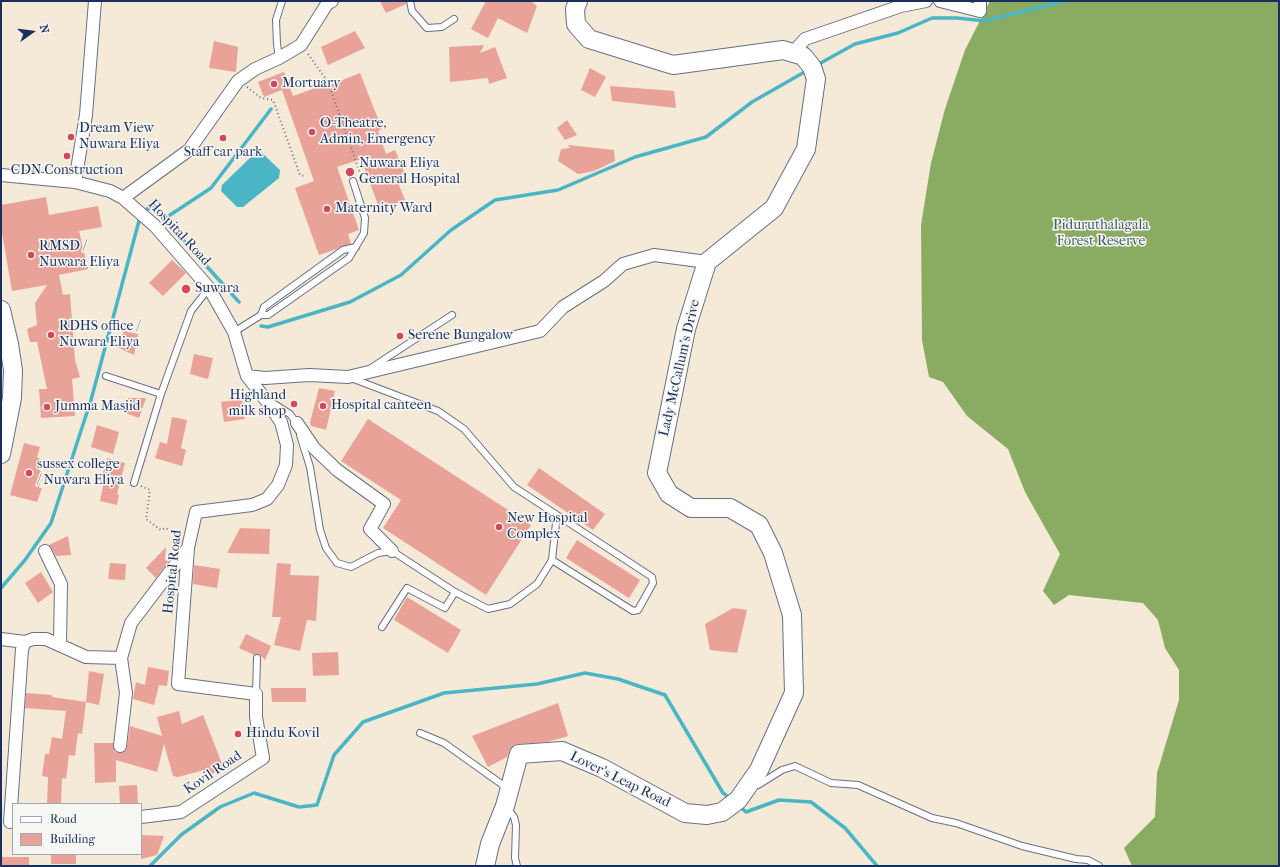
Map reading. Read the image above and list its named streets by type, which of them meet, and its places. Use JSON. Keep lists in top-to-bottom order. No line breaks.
{"streets":{"main road":["Lady McCallum's Drive","Lover's Leap Road"],"street":["Hospital Road","Kovil Road"]},"crossings":[["Hospital Road","Kovil Road"],["Lady McCallum's Drive","Lover's Leap Road"]],"parks":["Piduruthalagala Forest Reserve"],"places":["Mortuary","O-Theatre, Admin, Emergency","Dream View Nuwara Eliya","Staff car park","CDN Construction","Nuwara Eliya General Hospital","Maternity Ward","RMSD / Nuwara Eliya","Suwara","RDHS office / Nuwara Eliya","Serene Bungalow","Highland milk shop","Hospital canteen","Jumma Masjid","sussex college / Nuwara Eliya","New Hospital Complex","Hindu Kovil"],"legend":["Road","Building"],"north":"right"}
